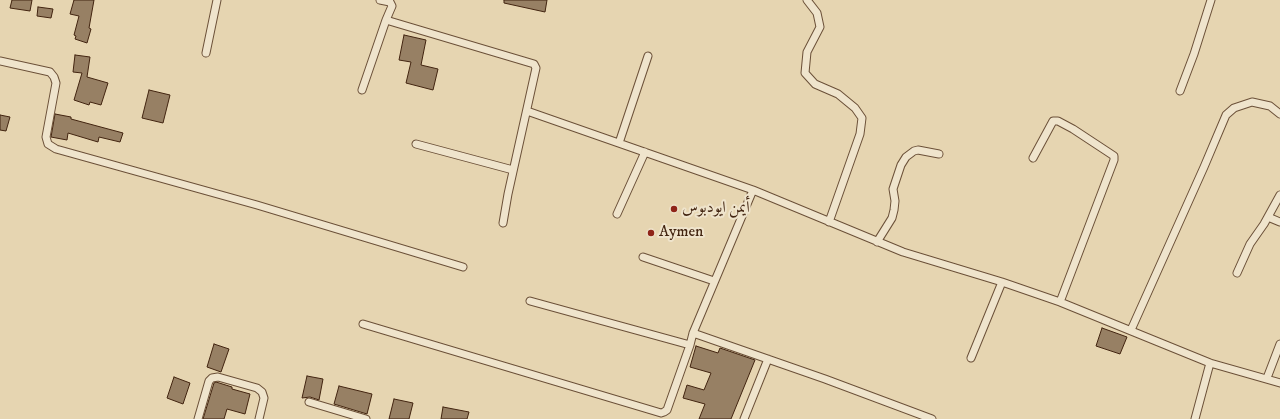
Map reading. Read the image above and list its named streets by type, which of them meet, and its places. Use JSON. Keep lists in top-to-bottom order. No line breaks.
{"places":["أيمن ايودبوس","Aymen"]}
